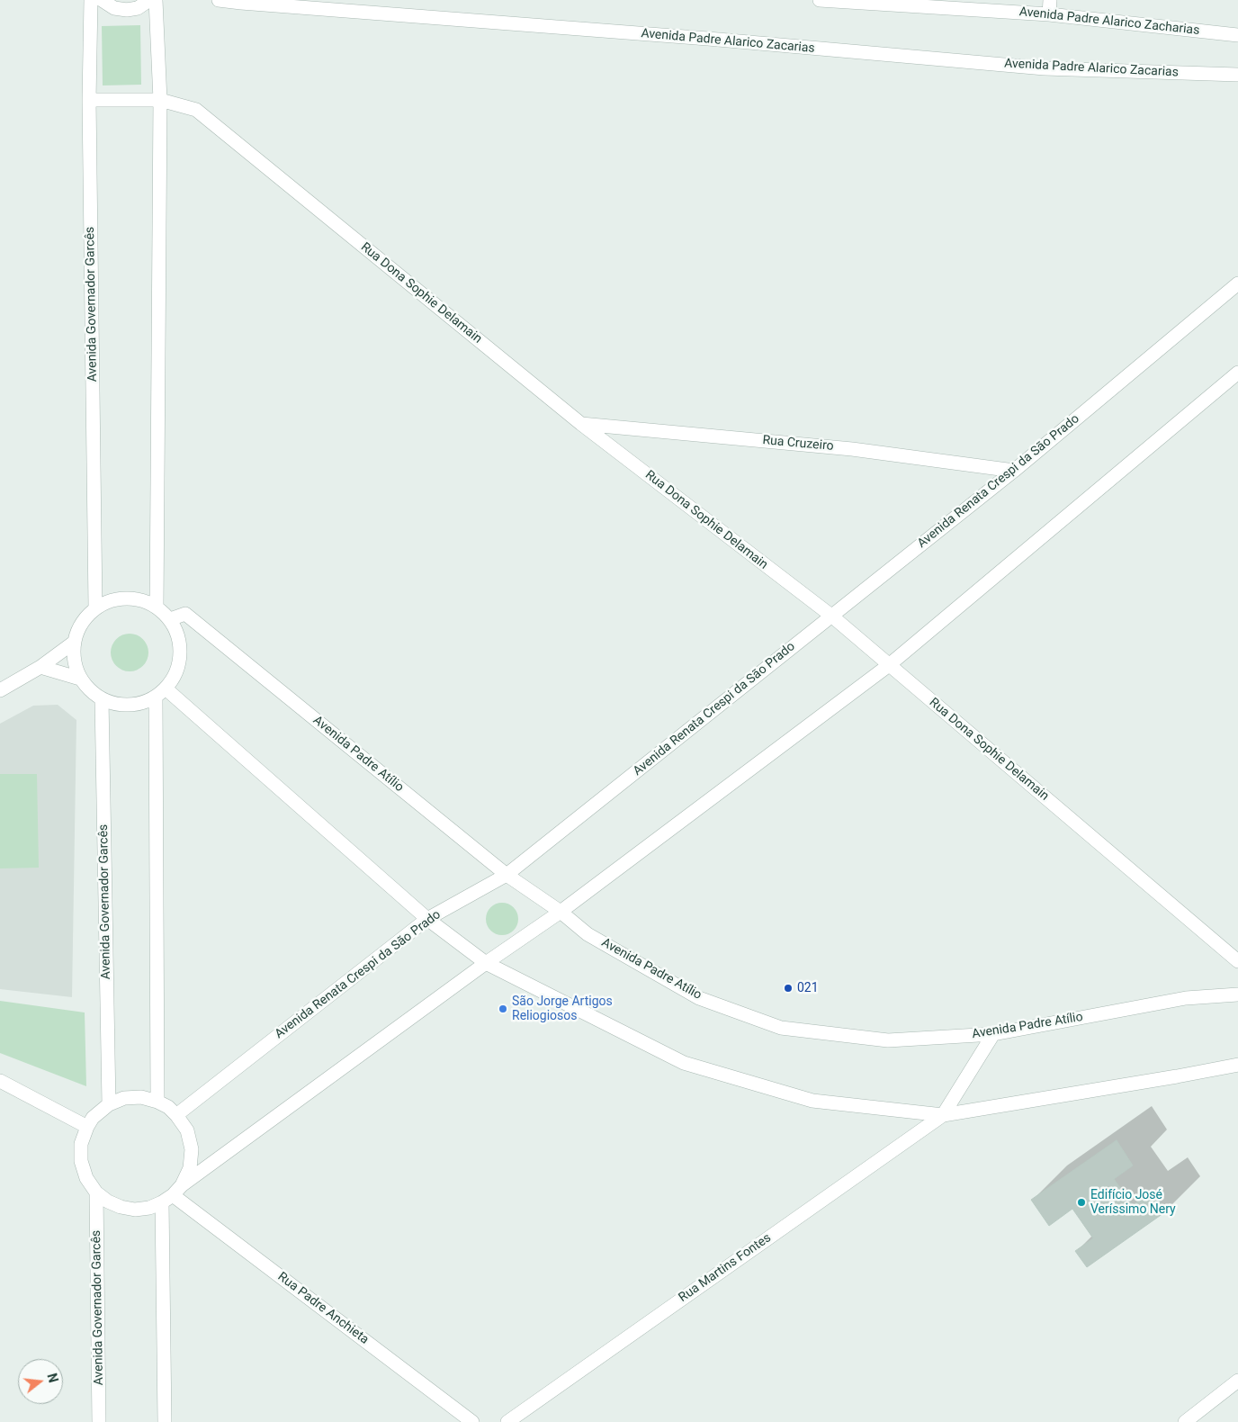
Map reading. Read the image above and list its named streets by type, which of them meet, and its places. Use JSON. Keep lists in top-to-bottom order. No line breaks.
{"streets":{"street":["Avenida Padre Alarico Zacharias","Avenida Padre Alarico Zacarias","Rua Dona Sophie Delamain","Avenida Governador Garcês","Rua Cruzeiro","Avenida Renata Crespi da São Prado","Avenida Padre Atílio","Rua Martins Fontes","Rua Padre Anchieta"]},"crossings":[["Rua Dona Sophie Delamain","Avenida Governador Garcês"],["Rua Dona Sophie Delamain","Rua Cruzeiro"],["Rua Dona Sophie Delamain","Avenida Renata Crespi da São Prado"],["Avenida Governador Garcês","Avenida Renata Crespi da São Prado"],["Avenida Governador Garcês","Avenida Padre Atílio"],["Avenida Governador Garcês","Rua Padre Anchieta"],["Rua Cruzeiro","Avenida Renata Crespi da São Prado"],["Avenida Renata Crespi da São Prado","Avenida Padre Atílio"],["Avenida Renata Crespi da São Prado","Rua Padre Anchieta"]],"places":["021","São Jorge Artigos Reliogiosos","Edifício José Veríssimo Nery"],"north":"right"}
